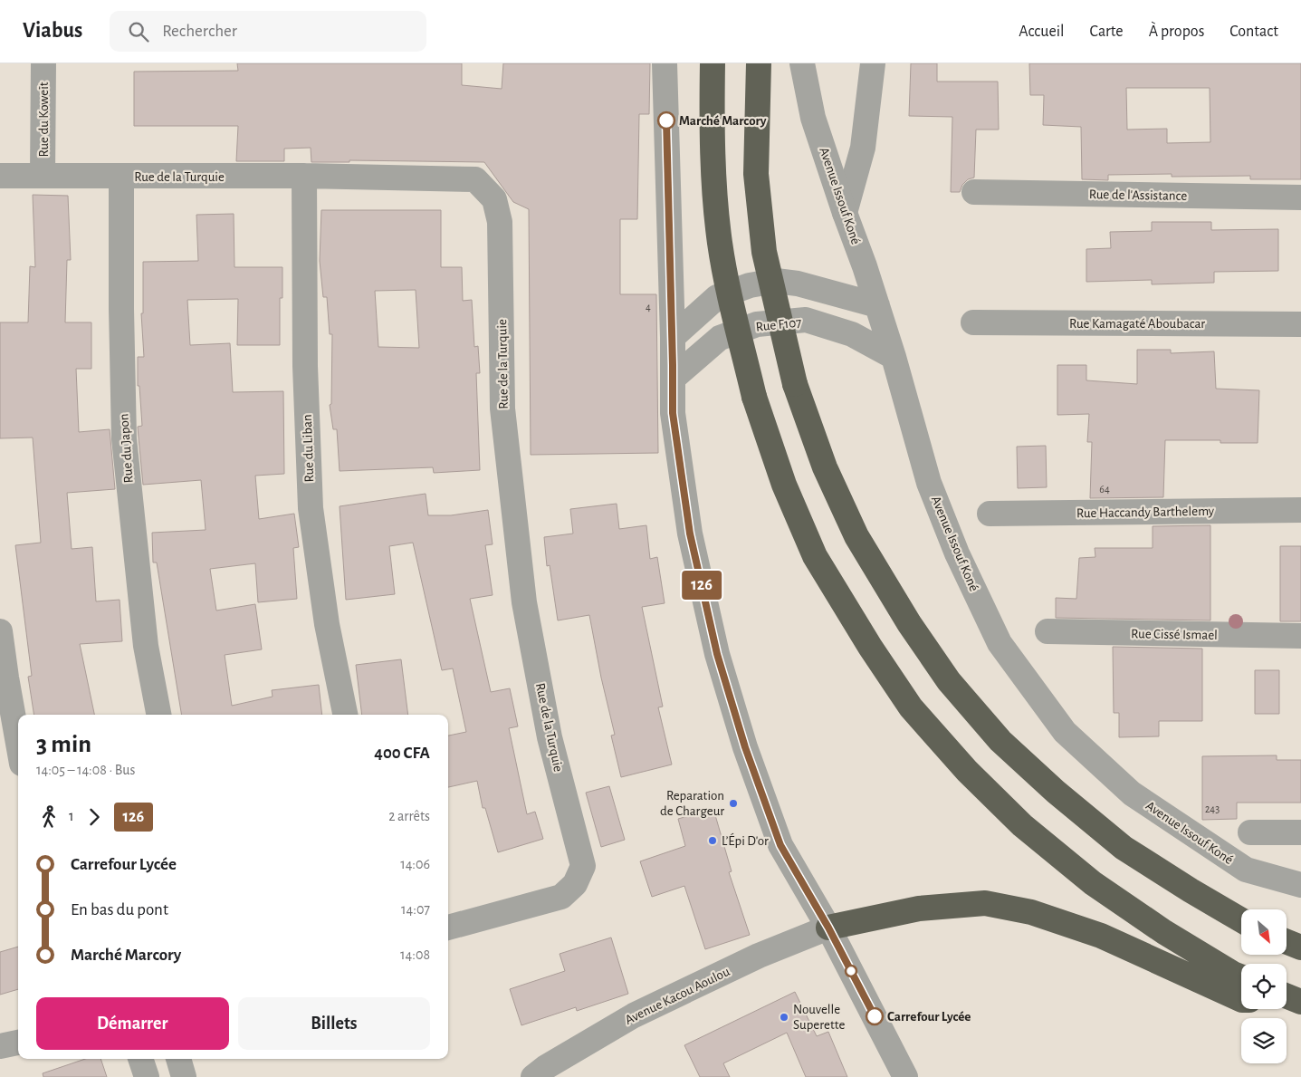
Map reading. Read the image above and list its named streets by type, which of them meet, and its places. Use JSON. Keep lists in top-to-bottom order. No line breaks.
{"streets":{"street":["Rue du Koweït","Rue de la Turquie","Rue de l'Assistance","Avenue Issouf Koné","Rue Kamagaté Aboubacar","Rue F107","Rue du Japon","Rue du Liban","Rue Haccandy Barthelemy","Rue Cissé Ismael","Avenue Kacou Aoulou"]},"crossings":[["Rue du Koweït","Rue de la Turquie"],["Rue de la Turquie","Rue du Japon"],["Rue de la Turquie","Rue du Liban"],["Avenue Issouf Koné","Rue F107"]],"places":["Marché Marcory","Reparation de Chargeur","L’Épi D'or","Carrefour Lycée","Nouvelle Superette"],"lines":["bus line 126"],"house_numbers":["4","64","243"],"north":"bottom right","page":{"header":"Viabus","search":"Rechercher","nav":["Accueil","Carte","À propos","Contact"],"on_map":"126","heading":["3 min","14:05 – 14:08 · Bus","400 CFA"],"legs":["1","126","2 arrêts"],"list":[{"name":"Carrefour Lycée","value":"14:06"},{"name":"En bas du pont","value":"14:07"},{"name":"Marché Marcory","value":"14:08"}],"buttons":["Démarrer","Billets"]}}
